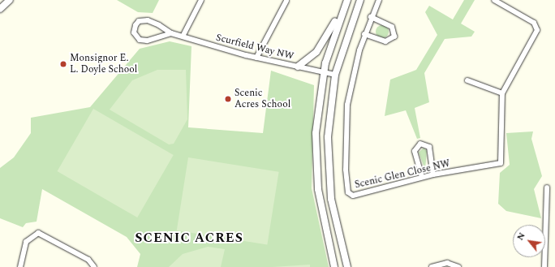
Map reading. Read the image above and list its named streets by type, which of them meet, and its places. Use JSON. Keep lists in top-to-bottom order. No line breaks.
{"streets":{"street":["Scurfield Way NW","Scenic Glen Close NW"]},"districts":["SCENIC ACRES"],"places":["Monsignor E. L. Doyle School","Scenic Acres School"],"north":"top left"}
